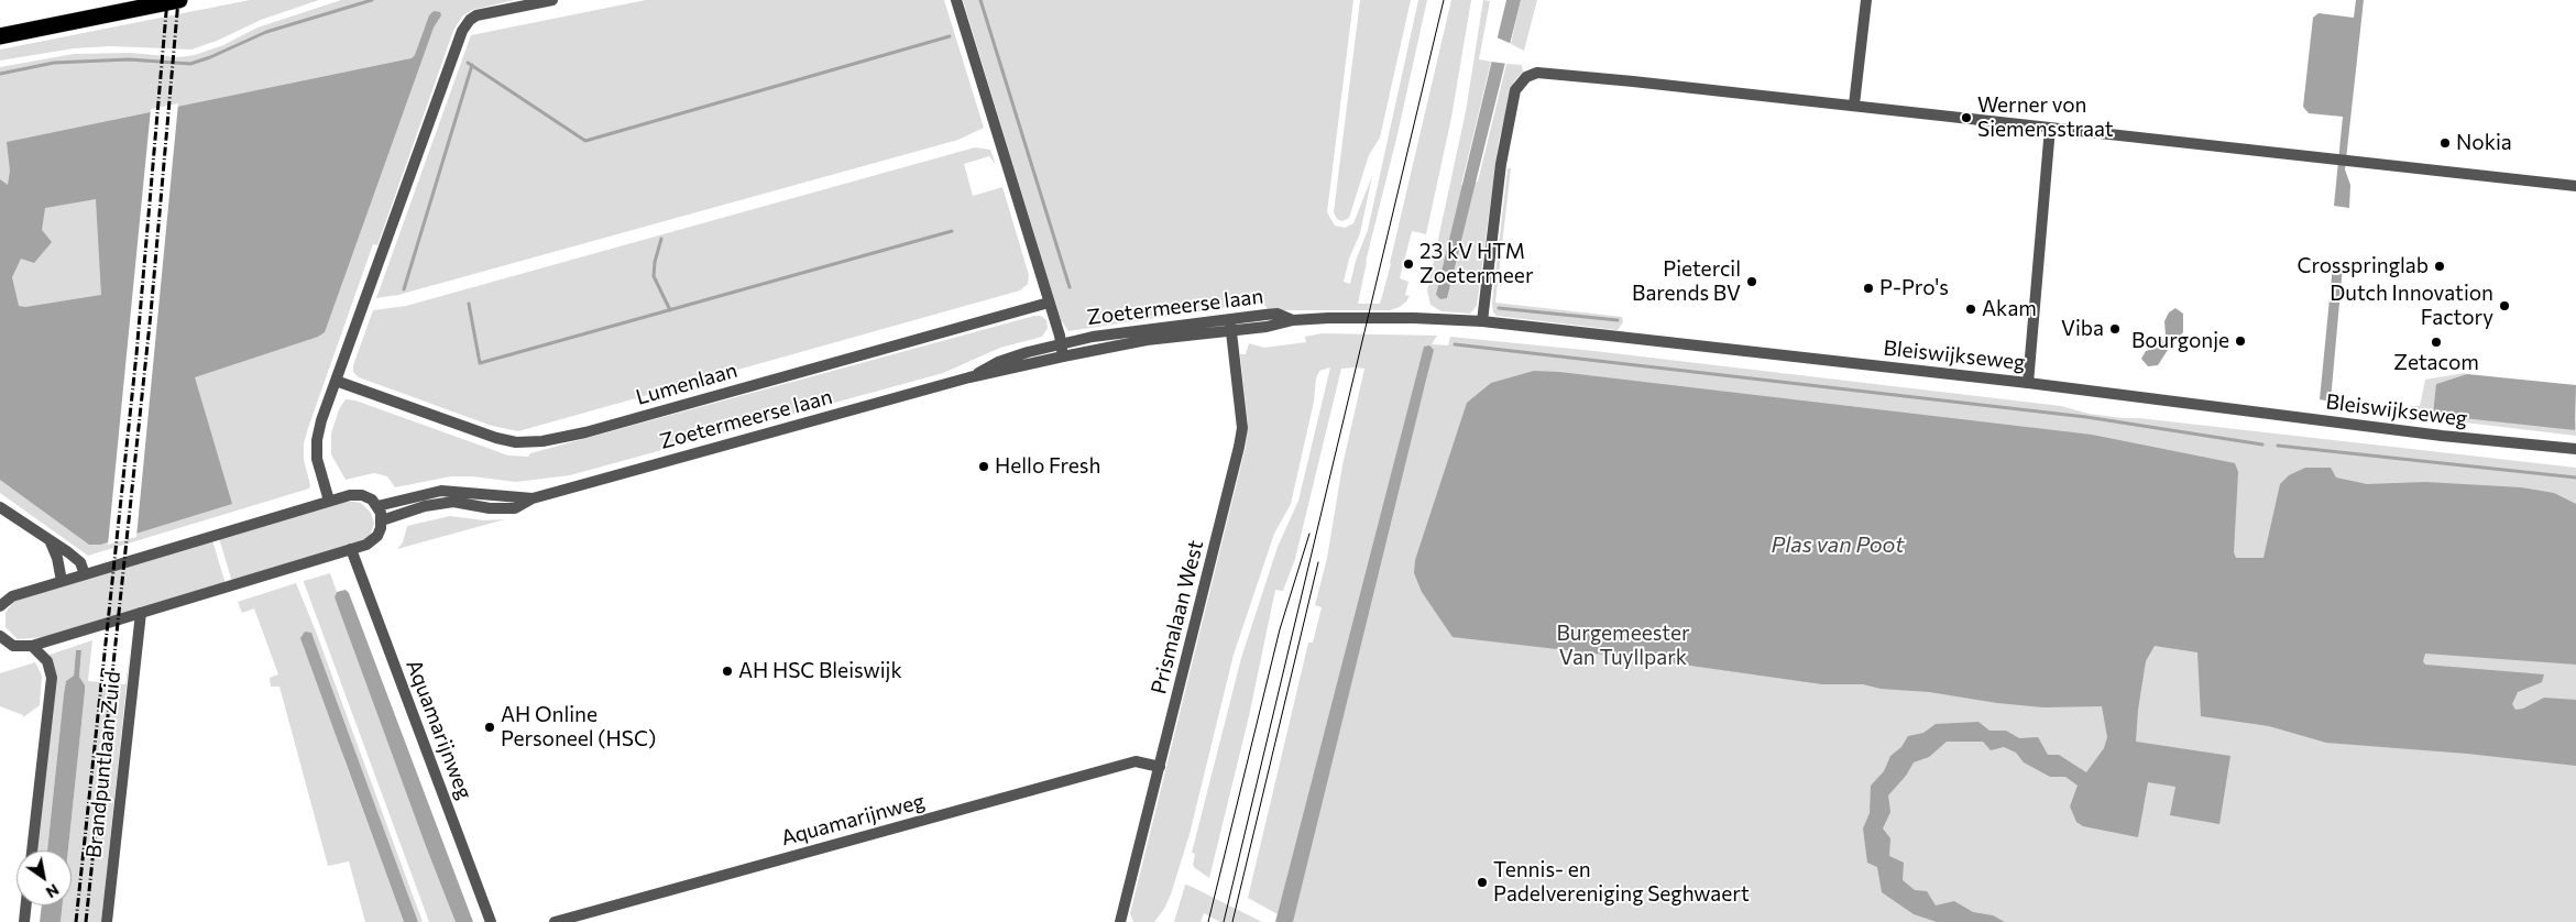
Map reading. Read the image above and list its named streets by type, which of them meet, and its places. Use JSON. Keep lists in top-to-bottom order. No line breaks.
{"streets":{"street":["Zoetermeerse laan","Bleiswijkseweg","Lumenlaan","Prismalaan West","Aquamarijnweg","Brandpuntlaan Zuid"]},"crossings":[["Zoetermeerse laan","Bleiswijkseweg"],["Zoetermeerse laan","Prismalaan West"],["Prismalaan West","Aquamarijnweg"]],"water":["Plas van Poot"],"parks":["Burgemeester Van Tuyllpark"],"places":["Werner von Siemensstraat","Nokia","23 kV HTM Zoetermeer","Crosspringlab","Pietercil Barends BV","P-Pro's","Dutch Innovation Factory","Akam","Viba","Bourgonje","Zetacom","Hello Fresh","AH HSC Bleiswijk","AH Online Personeel (HSC)","Tennis- en Padelvereniging Seghwaert"],"north":"bottom right"}
